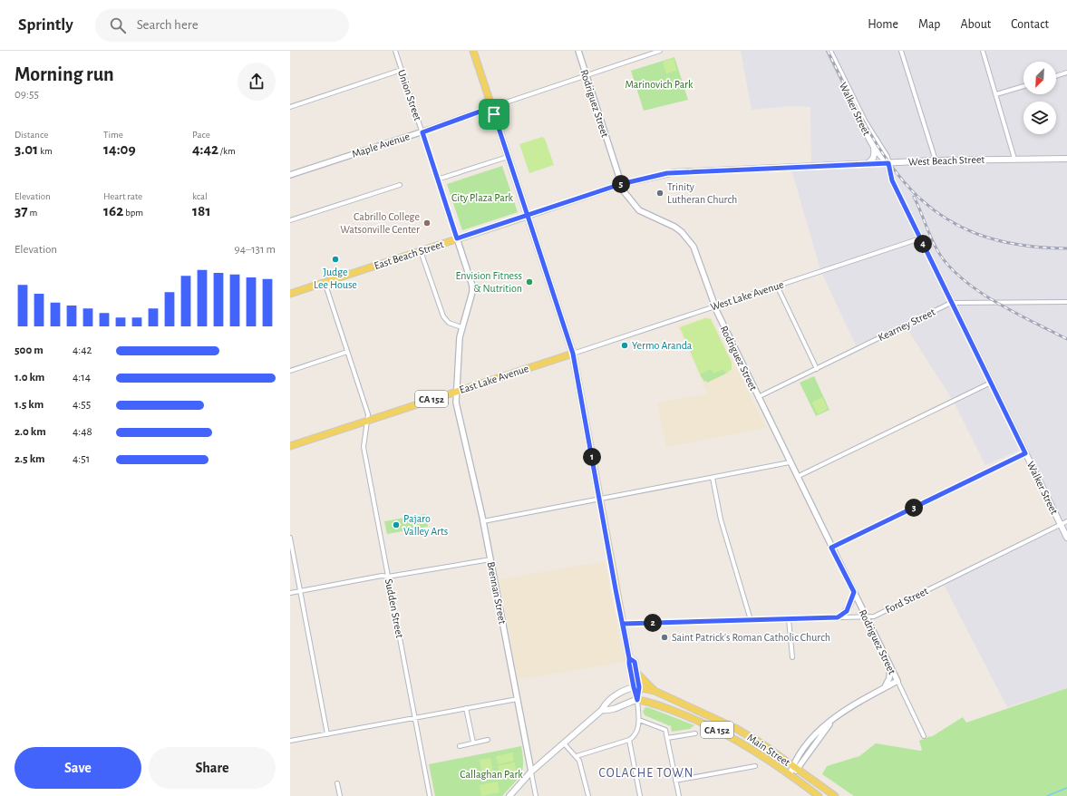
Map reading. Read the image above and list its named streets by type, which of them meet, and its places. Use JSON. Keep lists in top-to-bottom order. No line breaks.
{"streets":{"main road":["Walker Street","West Beach Street","East Beach Street","East Lake Avenue","CA 152","Main Street"],"street":["Union Street","Rodriguez Street","Maple Avenue","West Lake Avenue","Kearney Street","Brennan Street","Ford Street","Sudden Street"]},"crossings":[["Union Street","Maple Avenue"],["Union Street","East Beach Street"],["Union Street","East Lake Avenue"],["Union Street","Brennan Street"],["Rodriguez Street","West Beach Street"],["Rodriguez Street","West Lake Avenue"],["Rodriguez Street","Kearney Street"],["Rodriguez Street","Ford Street"],["Rodriguez Street","Main Street"],["Walker Street","West Beach Street"],["Walker Street","West Lake Avenue"],["Walker Street","Kearney Street"],["Walker Street","Ford Street"],["West Beach Street","East Beach Street"],["West Lake Avenue","East Lake Avenue"],["East Lake Avenue","Brennan Street"],["East Lake Avenue","Sudden Street"]],"districts":["COLACHE TOWN"],"parks":["Marinovich Park","City Plaza Park","Callaghan Park"],"places":["Trinity Lutheran Church","Cabrillo College Watsonville Center","Judge Lee House","Envision Fitness & Nutrition","Yermo Aranda","Pajaro Valley Arts","Saint Patrick's Roman Catholic Church"],"north":"bottom left","page":{"header":"Sprintly","search":"Search here","nav":["Home","Map","About","Contact"],"heading":["Morning run","09:55"],"stats":[["Distance","3.01 km"],["Time","14:09"],["Pace","4:42 /km"],["Elevation","37 m"],["Heart rate","162 bpm"],["kcal","181"]],"pins":["5","4","1","3","2"],"chart":["Elevation","94–131 m"],"list":[{"name":"500 m","note":"4:42"},{"name":"1.0 km","note":"4:14"},{"name":"1.5 km","note":"4:55"},{"name":"2.0 km","note":"4:48"},{"name":"2.5 km","note":"4:51"}],"buttons":["Save","Share"]}}
